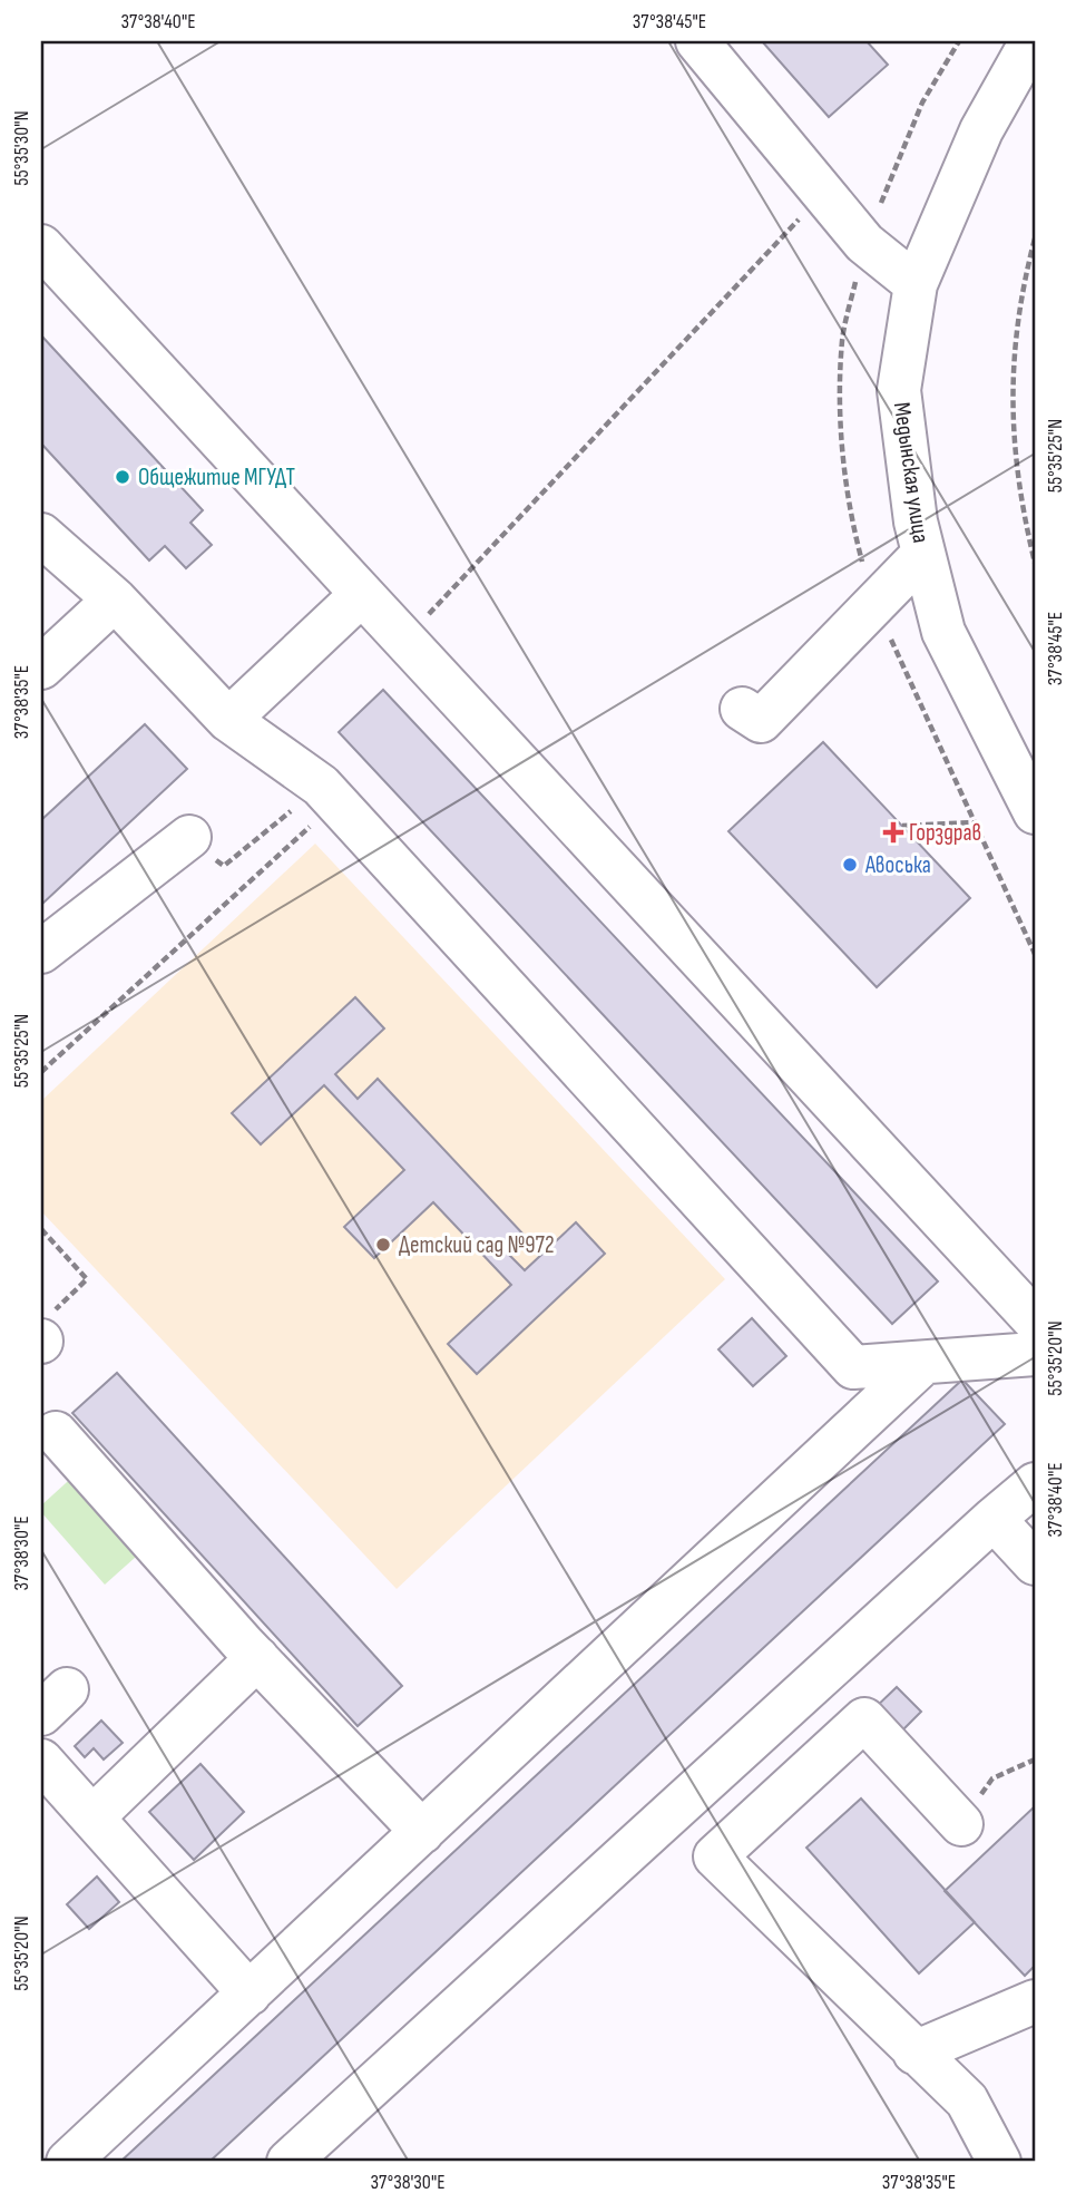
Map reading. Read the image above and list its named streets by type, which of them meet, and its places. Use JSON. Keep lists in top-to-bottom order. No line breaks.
{"streets":{"street":["Медынская улица"]},"places":{"other":["Общежитие МГУДТ","Авоська","Детский сад №972"],"health":["Горздрав"]},"coordinates":["37°38'40\"E","37°38'45\"E","55°35'30\"N","55°35'25\"N","37°38'35\"E","55°35'20\"N","37°38'30\"E"]}
